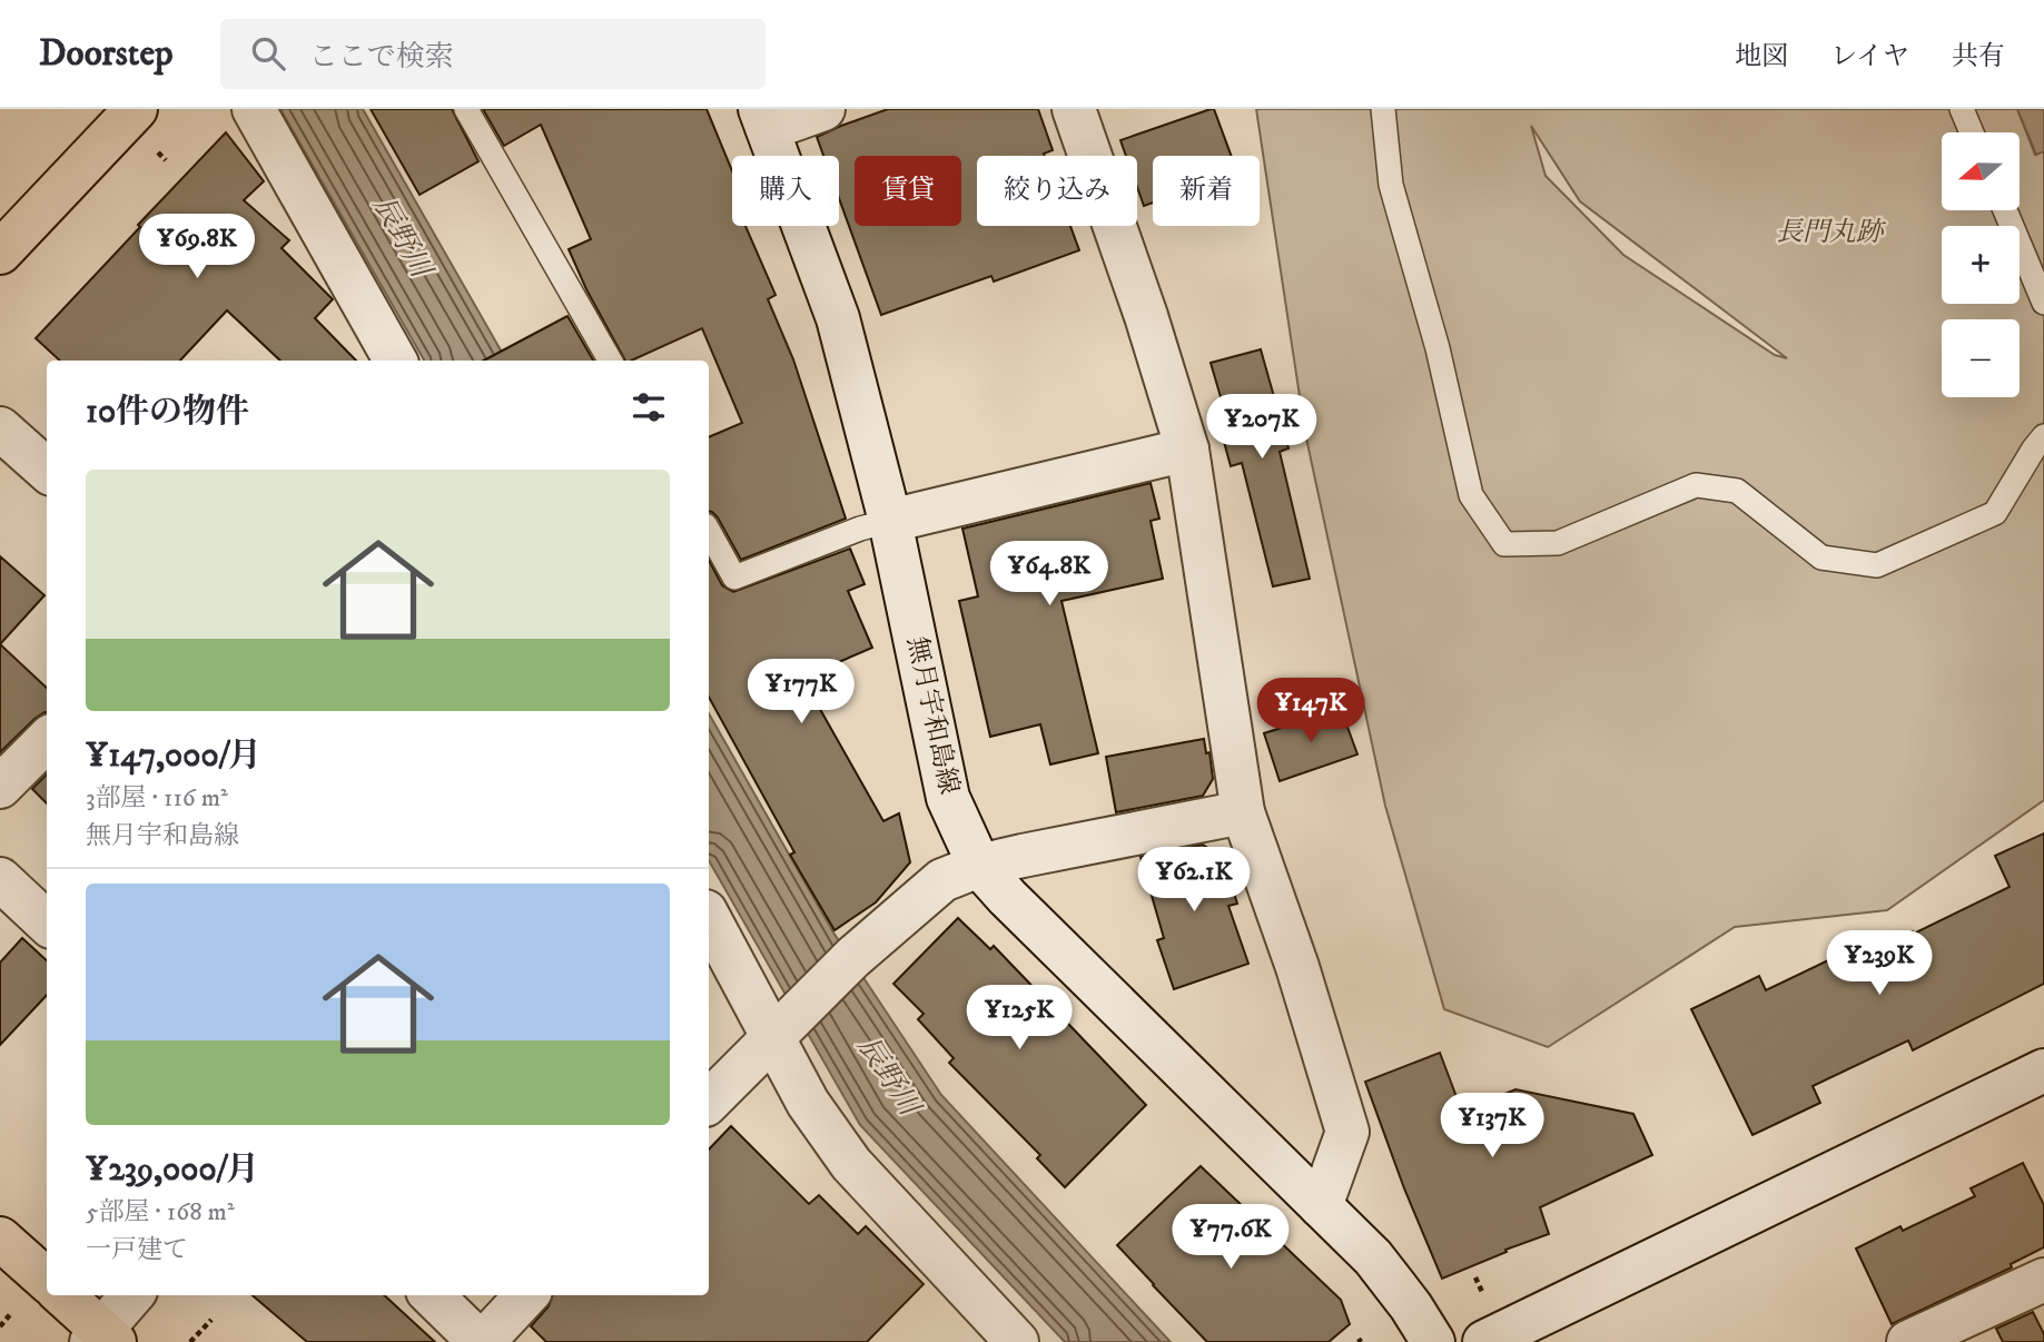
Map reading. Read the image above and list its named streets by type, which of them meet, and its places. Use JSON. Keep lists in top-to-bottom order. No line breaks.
{"streets":{"street":["無月宇和島線"]},"water":["辰野川"],"parks":["長門丸跡"],"north":"left","page":{"header":"Doorstep","search":"ここで検索","nav":["地図","レイヤ","共有"],"map_buttons":["+","−"],"chip":["購入","賃貸","絞り込み","新着"],"price":["¥69.8K","¥207K","¥64.8K","¥177K","¥147K","¥62.1K","¥239K","¥125K","¥137K","¥77.6K"],"heading":"10件の物件","list":[{"name":"¥147,000/月","note":"3部屋 · 116 m² · 無月宇和島線"},{"name":"¥239,000/月","note":"5部屋 · 168 m² · 一戸建て"}]}}
